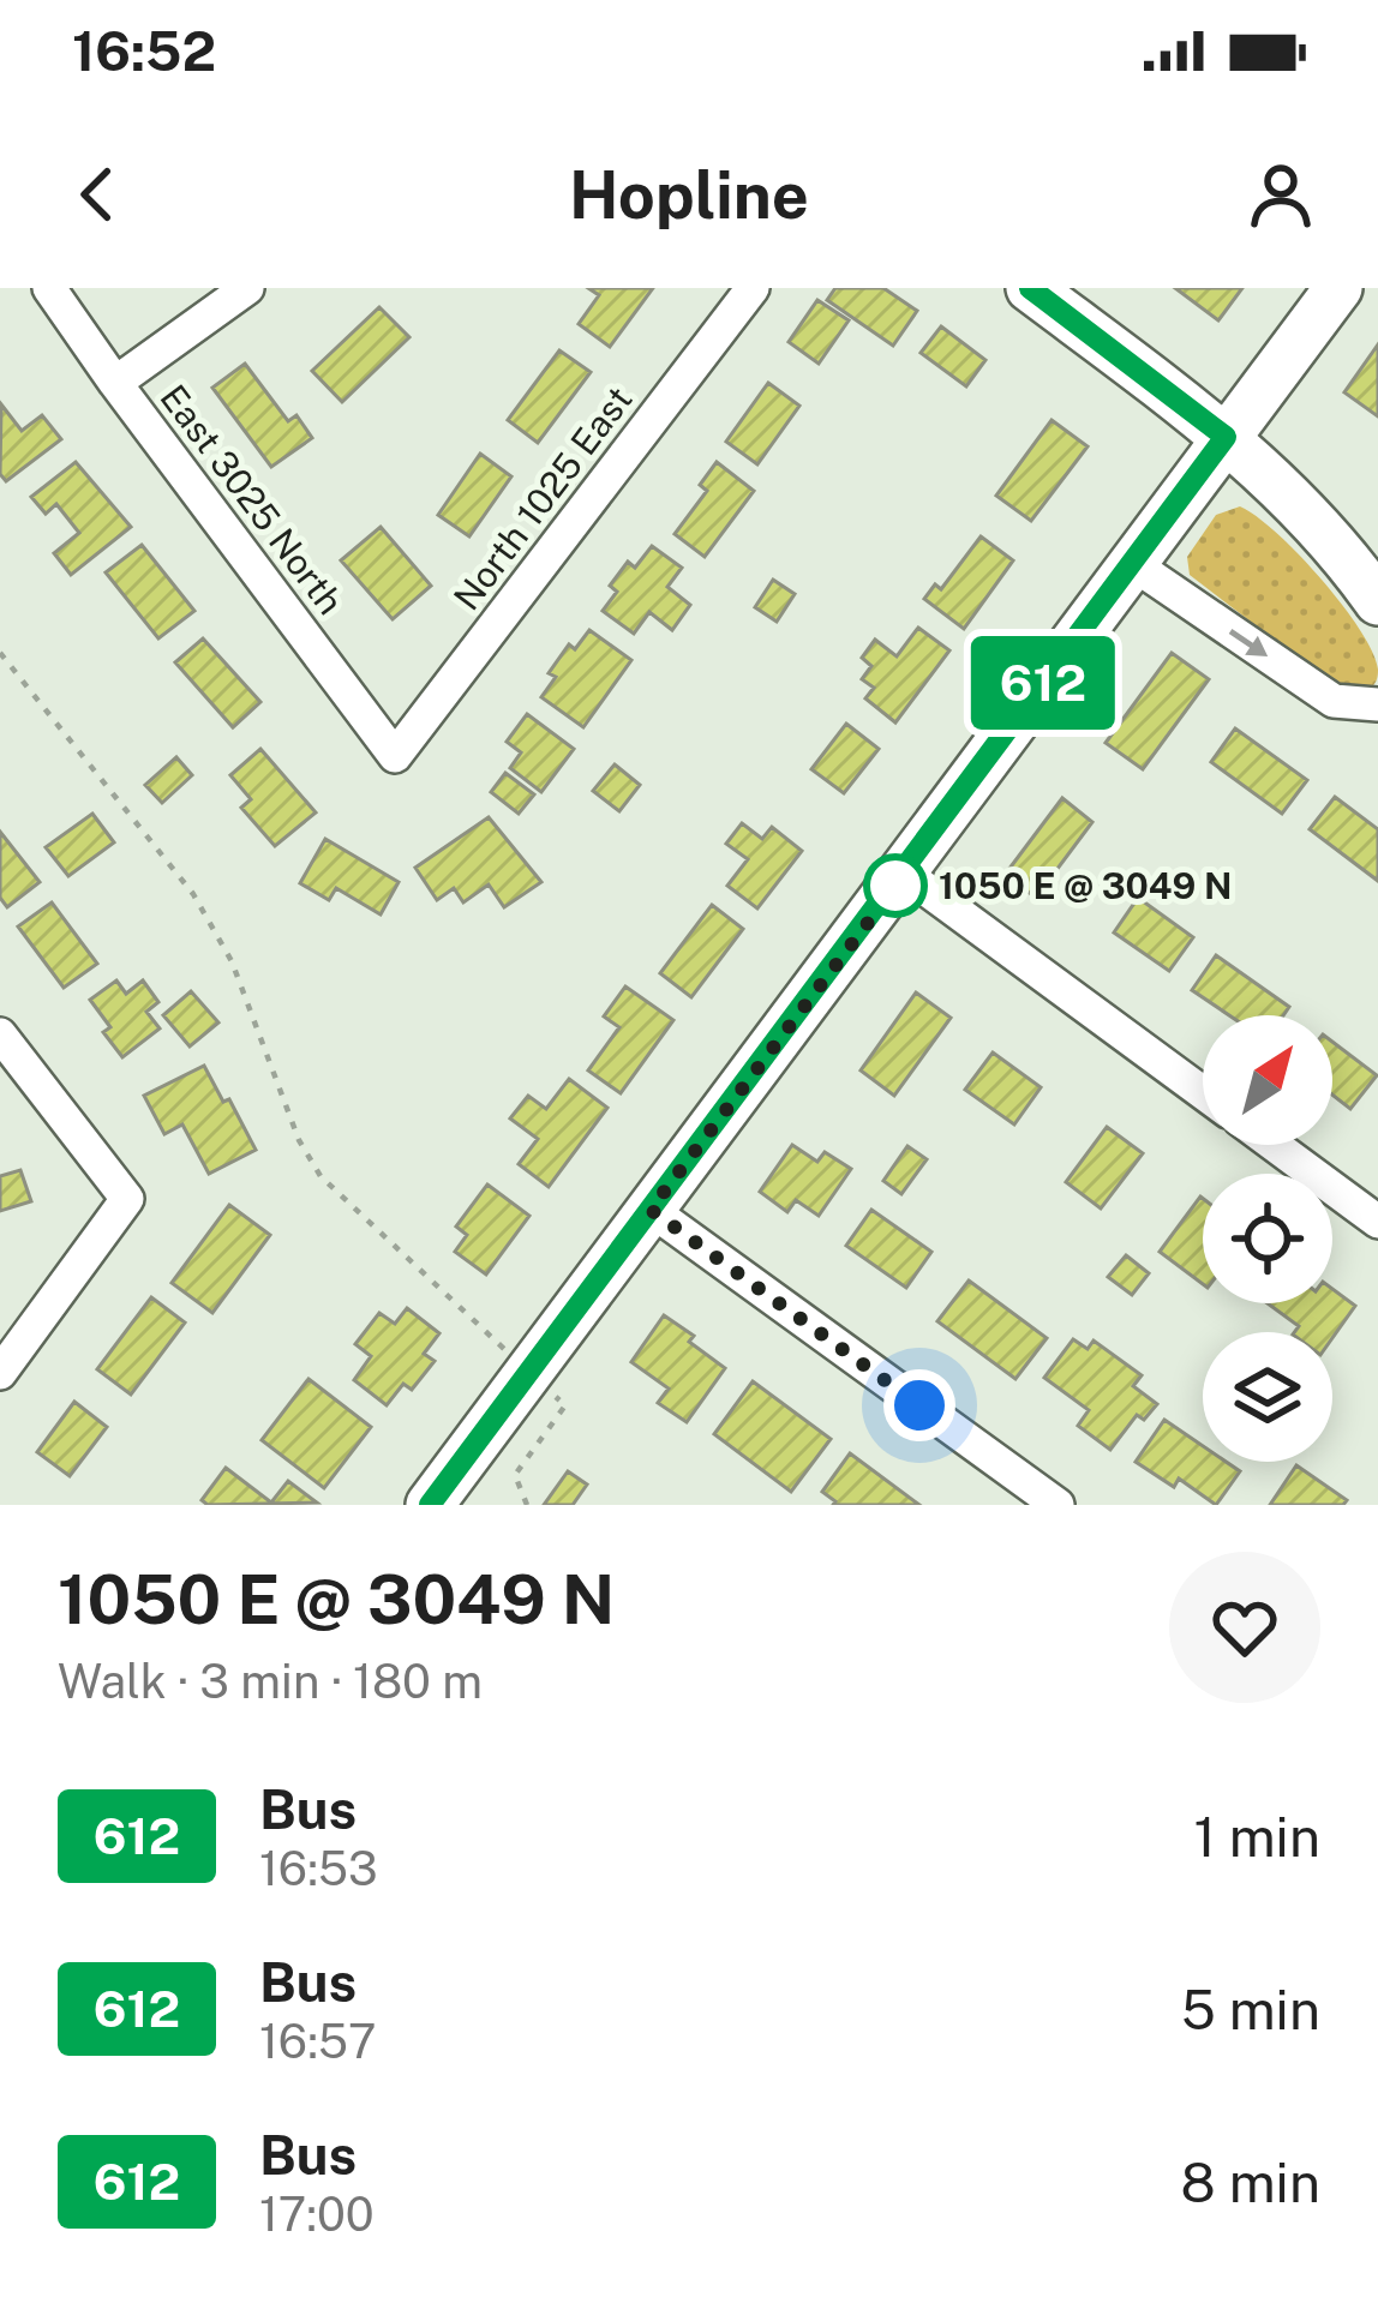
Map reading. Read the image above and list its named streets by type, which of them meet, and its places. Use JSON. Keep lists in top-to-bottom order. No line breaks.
{"streets":{"street":["North 1025 East","East 3025 North"]},"crossings":[["North 1025 East","East 3025 North"]],"places":["1050 E @ 3049 N"],"lines":["bus line 612"],"north":"top right","page":{"status":"16:52","header":"Hopline","on_map":"612","heading":["1050 E @ 3049 N","Walk · 3 min · 180 m"],"list":[{"mark":"612","name":"Bus","note":"16:53","value":"1 min"},{"mark":"612","name":"Bus","note":"16:57","value":"5 min"},{"mark":"612","name":"Bus","note":"17:00","value":"8 min"}]}}
